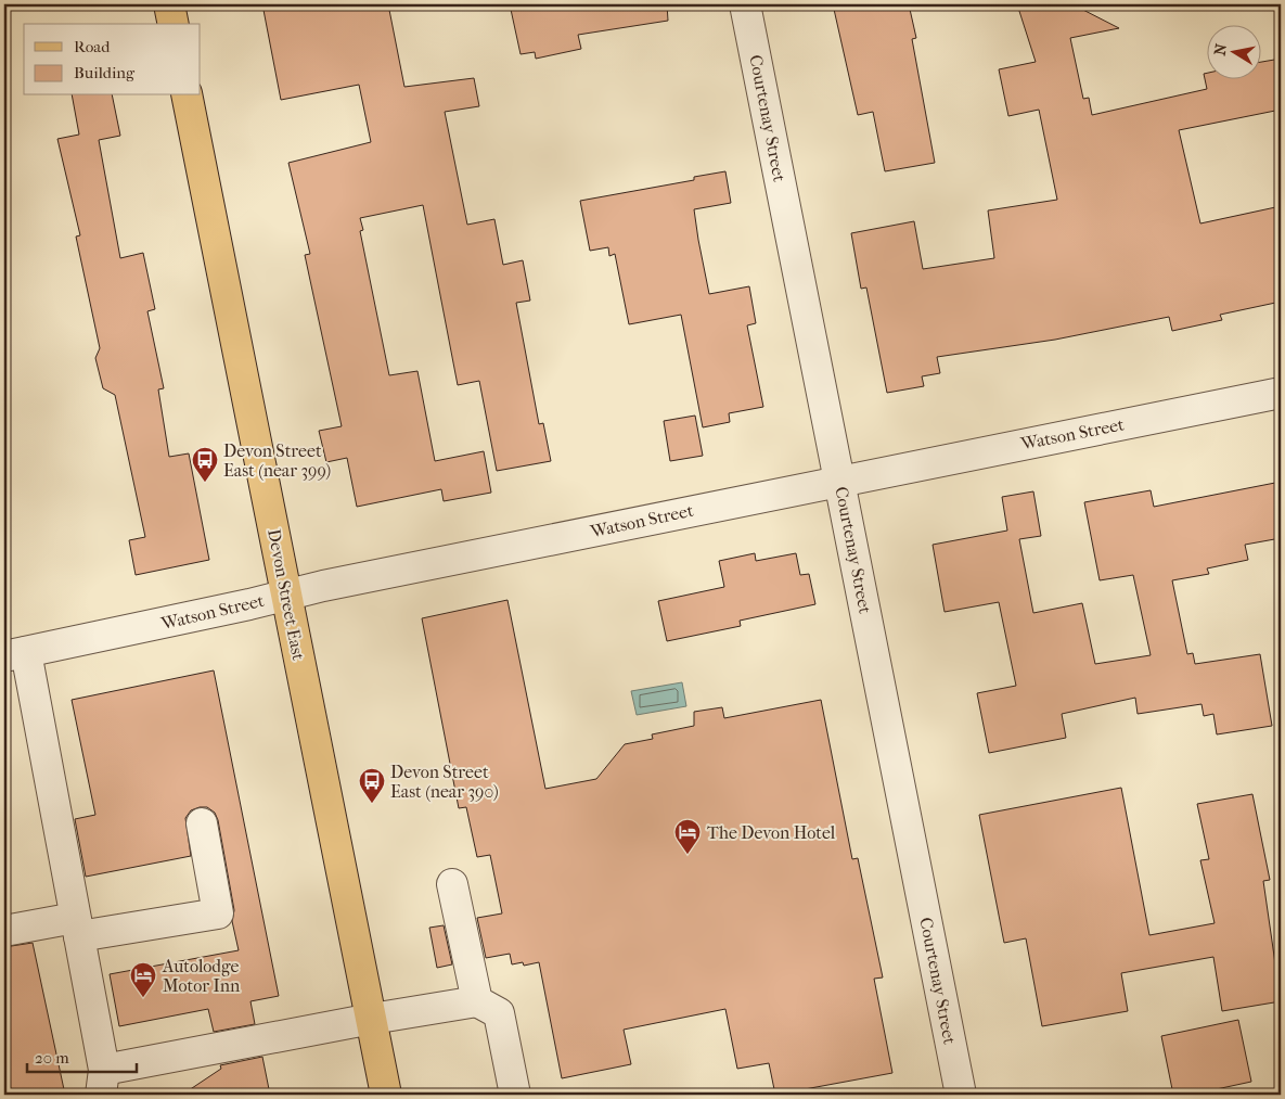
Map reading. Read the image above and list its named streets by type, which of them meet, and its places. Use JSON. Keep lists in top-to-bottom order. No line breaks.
{"streets":{"main road":["Devon Street East"],"street":["Courtenay Street","Watson Street"]},"crossings":[["Courtenay Street","Watson Street"],["Watson Street","Devon Street East"]],"places":{"bus stop":["Devon Street East (near 399)","Devon Street East (near 390)"],"hotel":["The Devon Hotel","Autolodge Motor Inn"]},"legend":["Road","Building"],"scale_bar":"20 m","north":"left"}
